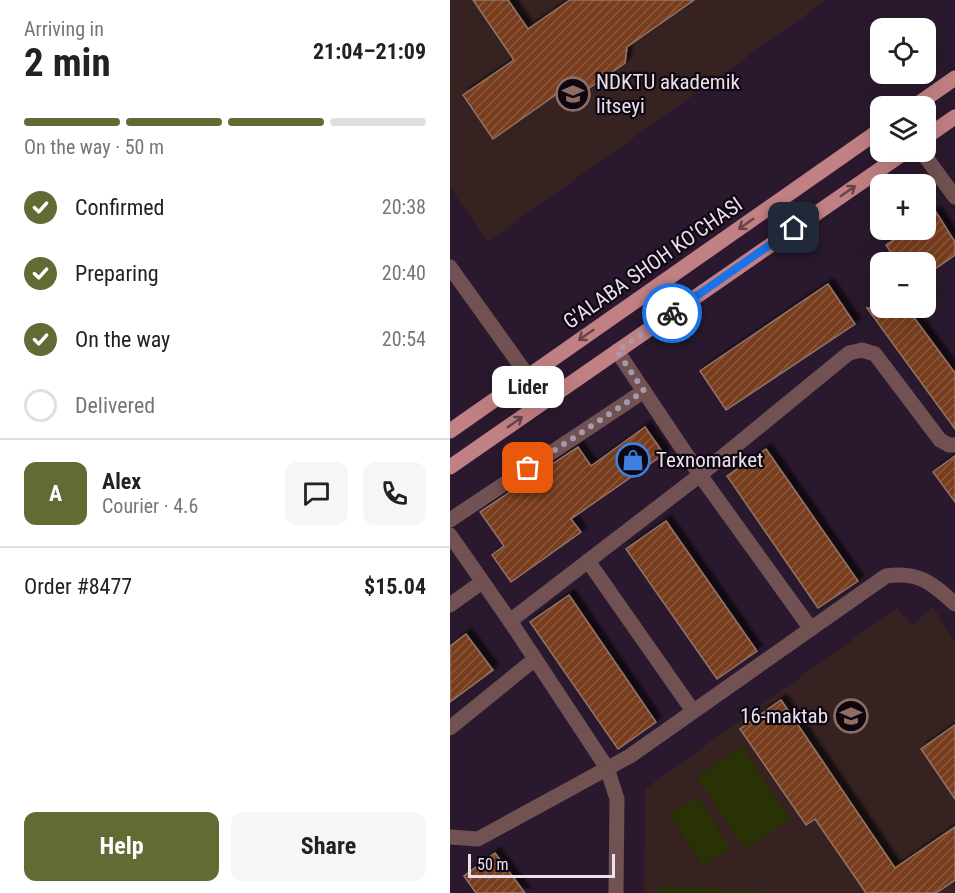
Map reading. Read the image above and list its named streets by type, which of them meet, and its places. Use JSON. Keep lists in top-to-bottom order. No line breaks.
{"streets":{"main road":["G'ALABA SHOH KO'CHASI"]},"places":{"school or university":["NDKTU akademik litseyi","16-maktab"],"shop":["Texnomarket"],"other":["Lider"]},"scale_bar":"50 m","page":{"heading":["2 min","Arriving in","21:04–21:09"],"panel":["Alex","Courier · 4.6","Order #8477","$15.04"],"map_buttons":["+","−"],"bar":"On the way · 50 m","list":[["Confirmed","20:38"],["Preparing","20:40"],["On the way","20:54"],"Delivered"],"bubble":"Lider","round":"A","buttons":["Help","Share"],"scale":"50 m"}}
